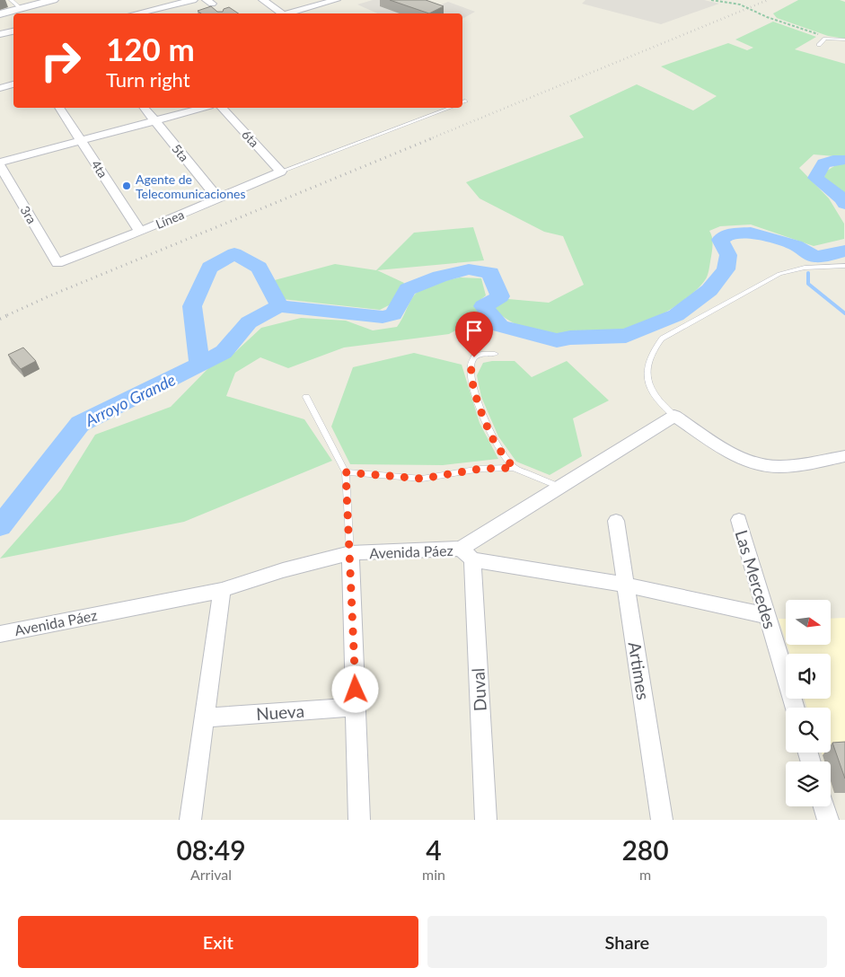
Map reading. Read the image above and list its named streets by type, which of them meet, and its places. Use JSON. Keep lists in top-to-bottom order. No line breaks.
{"streets":{"street":["6ta","5ta","4ta","3ra","Línea","Avenida Páez","Las Mercedes","Artimes","Duval","Nueva"]},"crossings":[["6ta","Línea"],["5ta","Línea"],["4ta","Línea"],["3ra","Línea"],["Avenida Páez","Las Mercedes"],["Avenida Páez","Artimes"],["Avenida Páez","Duval"]],"water":["Arroyo Grande"],"places":["Agente de Telecomunicaciones"],"north":"right","page":{"turn":["120 m","Turn right"],"eta":["08:49","Arrival","4","min","280","m"],"buttons":["Exit","Share"]}}
